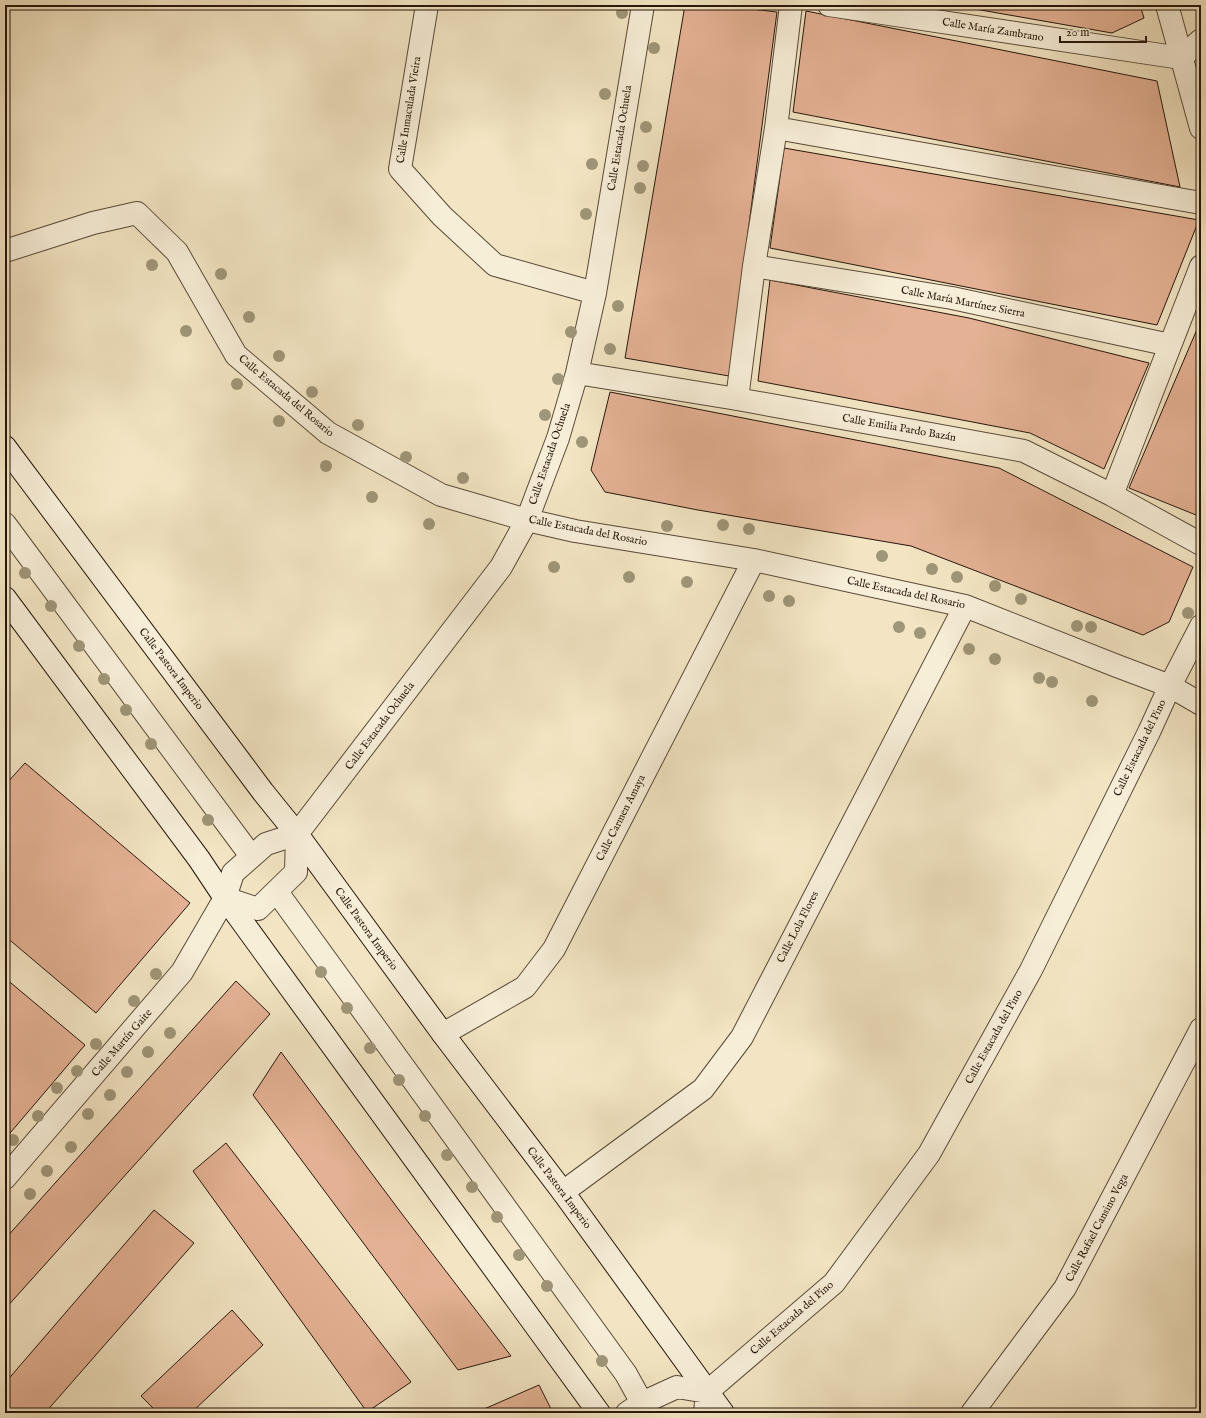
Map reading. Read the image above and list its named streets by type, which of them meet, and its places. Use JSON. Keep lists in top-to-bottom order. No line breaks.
{"streets":{"street":["Calle María Zambrano","Calle Inmaculada Vieira","Calle Estacada Ochuela","Calle María Martínez Sierra","Calle Estacada del Rosario","Calle Emilia Pardo Bazán","Calle Pastora Imperio","Calle Estacada del Pino","Calle Carmen Amaya","Calle Lola Flores","Calle Martín Gaite","Calle Rafael Cansino Vega"]},"crossings":[["Calle Inmaculada Vieira","Calle Estacada Ochuela"],["Calle Estacada Ochuela","Calle Estacada del Rosario"],["Calle Estacada Ochuela","Calle Emilia Pardo Bazán"],["Calle Estacada Ochuela","Calle Pastora Imperio"],["Calle Estacada Ochuela","Calle Martín Gaite"],["Calle Estacada del Rosario","Calle Estacada del Pino"],["Calle Estacada del Rosario","Calle Carmen Amaya"],["Calle Estacada del Rosario","Calle Lola Flores"],["Calle Pastora Imperio","Calle Estacada del Pino"],["Calle Pastora Imperio","Calle Carmen Amaya"],["Calle Pastora Imperio","Calle Lola Flores"],["Calle Pastora Imperio","Calle Martín Gaite"]],"scale_bar":"20 m"}
